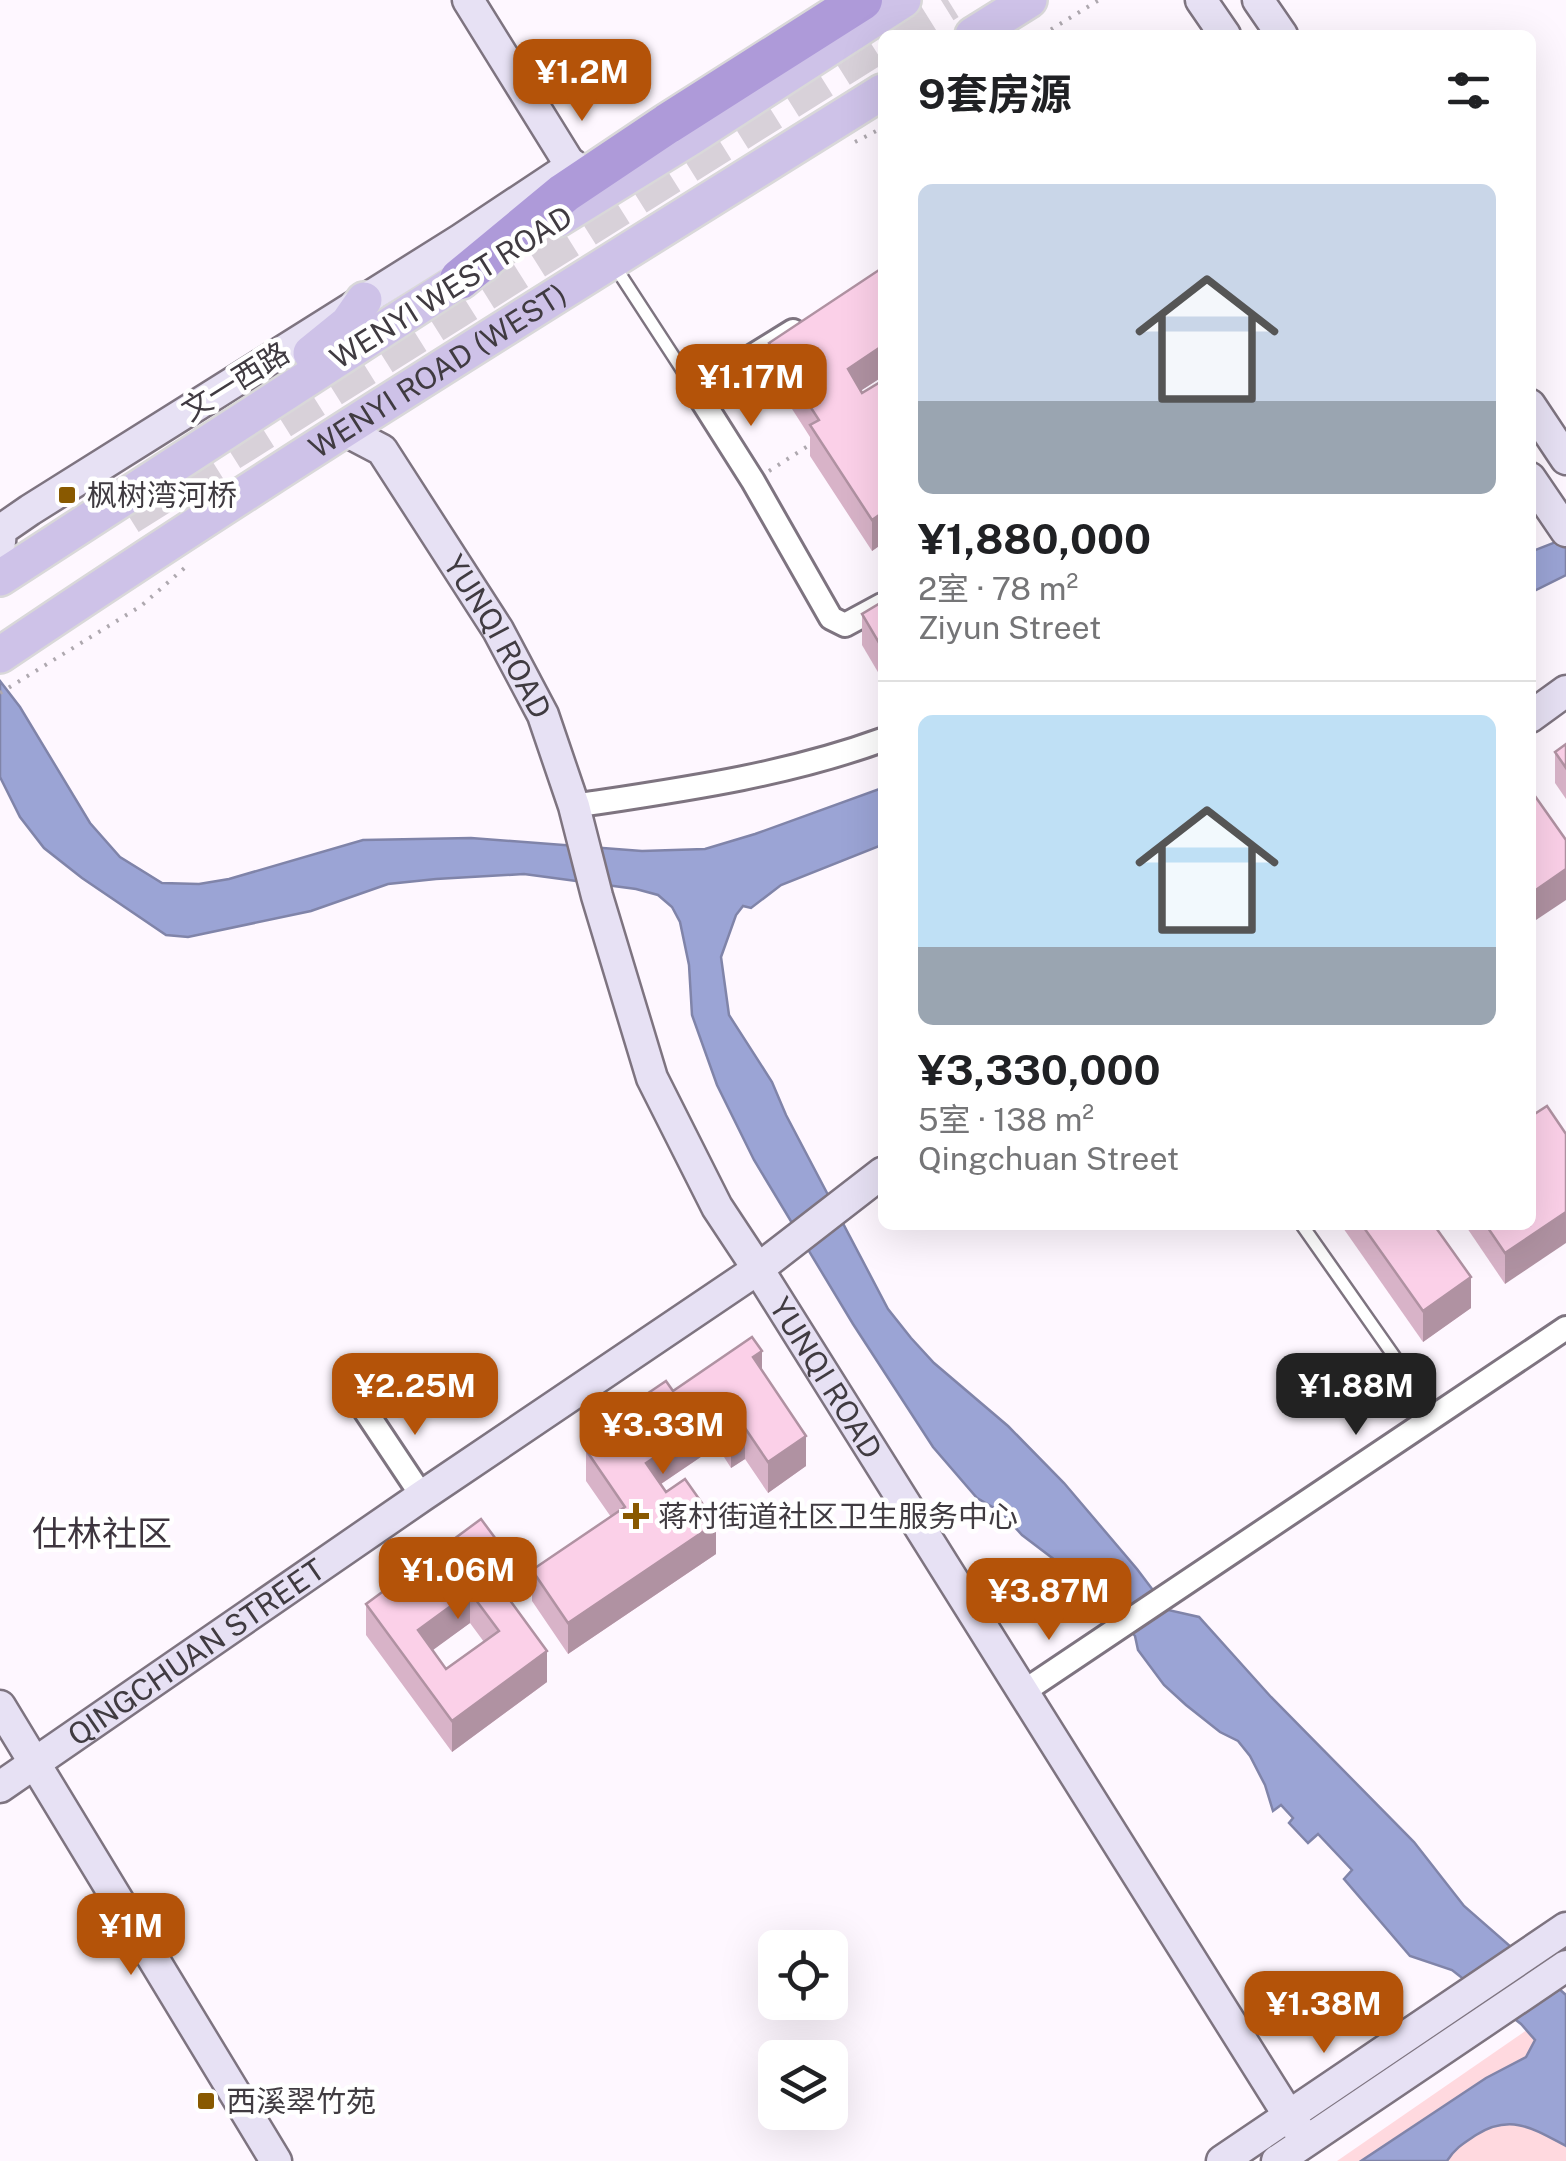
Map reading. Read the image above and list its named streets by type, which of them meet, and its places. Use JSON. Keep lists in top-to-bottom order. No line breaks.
{"streets":{"main road":["WENYI WEST ROAD","WENYI ROAD (WEST)"],"street":["文一西路","YUNQI ROAD","QINGCHUAN STREET"]},"crossings":[["YUNQI ROAD","QINGCHUAN STREET"]],"districts":["仕林社区"],"places":{"transit":["枫树湾河桥","西溪翠竹苑"],"health":["蒋村街道社区卫生服务中心"]},"page":{"heading":"9套房源","price":["¥1.2M","¥1.17M","¥2.25M","¥1.88M","¥3.33M","¥1.06M","¥3.87M","¥1M","¥1.38M"],"list":[{"name":"¥1,880,000","note":"2室 · 78 m² · Ziyun Street"},{"name":"¥3,330,000","note":"5室 · 138 m² · Qingchuan Street"}]}}
